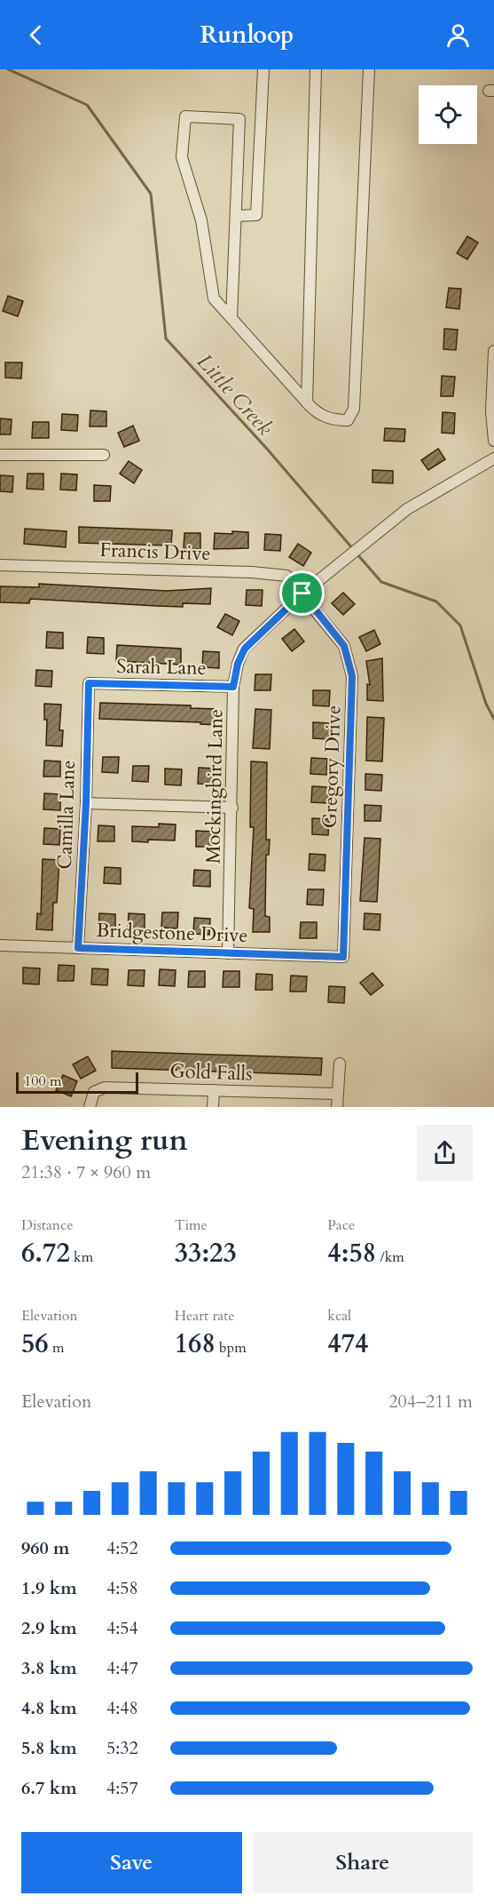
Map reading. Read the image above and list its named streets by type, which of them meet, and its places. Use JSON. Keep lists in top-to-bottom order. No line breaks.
{"streets":{"street":["Francis Drive","Sarah Lane","Gregory Drive","Mockingbird Lane","Camilla Lane","Bridgestone Drive","Gold Falls"]},"crossings":[["Francis Drive","Gregory Drive"],["Francis Drive","Mockingbird Lane"],["Sarah Lane","Mockingbird Lane"],["Sarah Lane","Camilla Lane"],["Gregory Drive","Mockingbird Lane"],["Gregory Drive","Bridgestone Drive"],["Mockingbird Lane","Bridgestone Drive"],["Camilla Lane","Bridgestone Drive"]],"water":["Little Creek"],"scale_bar":"100 m","page":{"header":"Runloop","scale":"100 m","heading":["Evening run","21:38 · 7 × 960 m"],"stats":[["Distance","6.72 km"],["Time","33:23"],["Pace","4:58 /km"],["Elevation","56 m"],["Heart rate","168 bpm"],["kcal","474"]],"chart":["Elevation","204–211 m"],"list":[{"name":"960 m","note":"4:52"},{"name":"1.9 km","note":"4:58"},{"name":"2.9 km","note":"4:54"},{"name":"3.8 km","note":"4:47"},{"name":"4.8 km","note":"4:48"},{"name":"5.8 km","note":"5:32"},{"name":"6.7 km","note":"4:57"}],"buttons":["Save","Share"]}}
